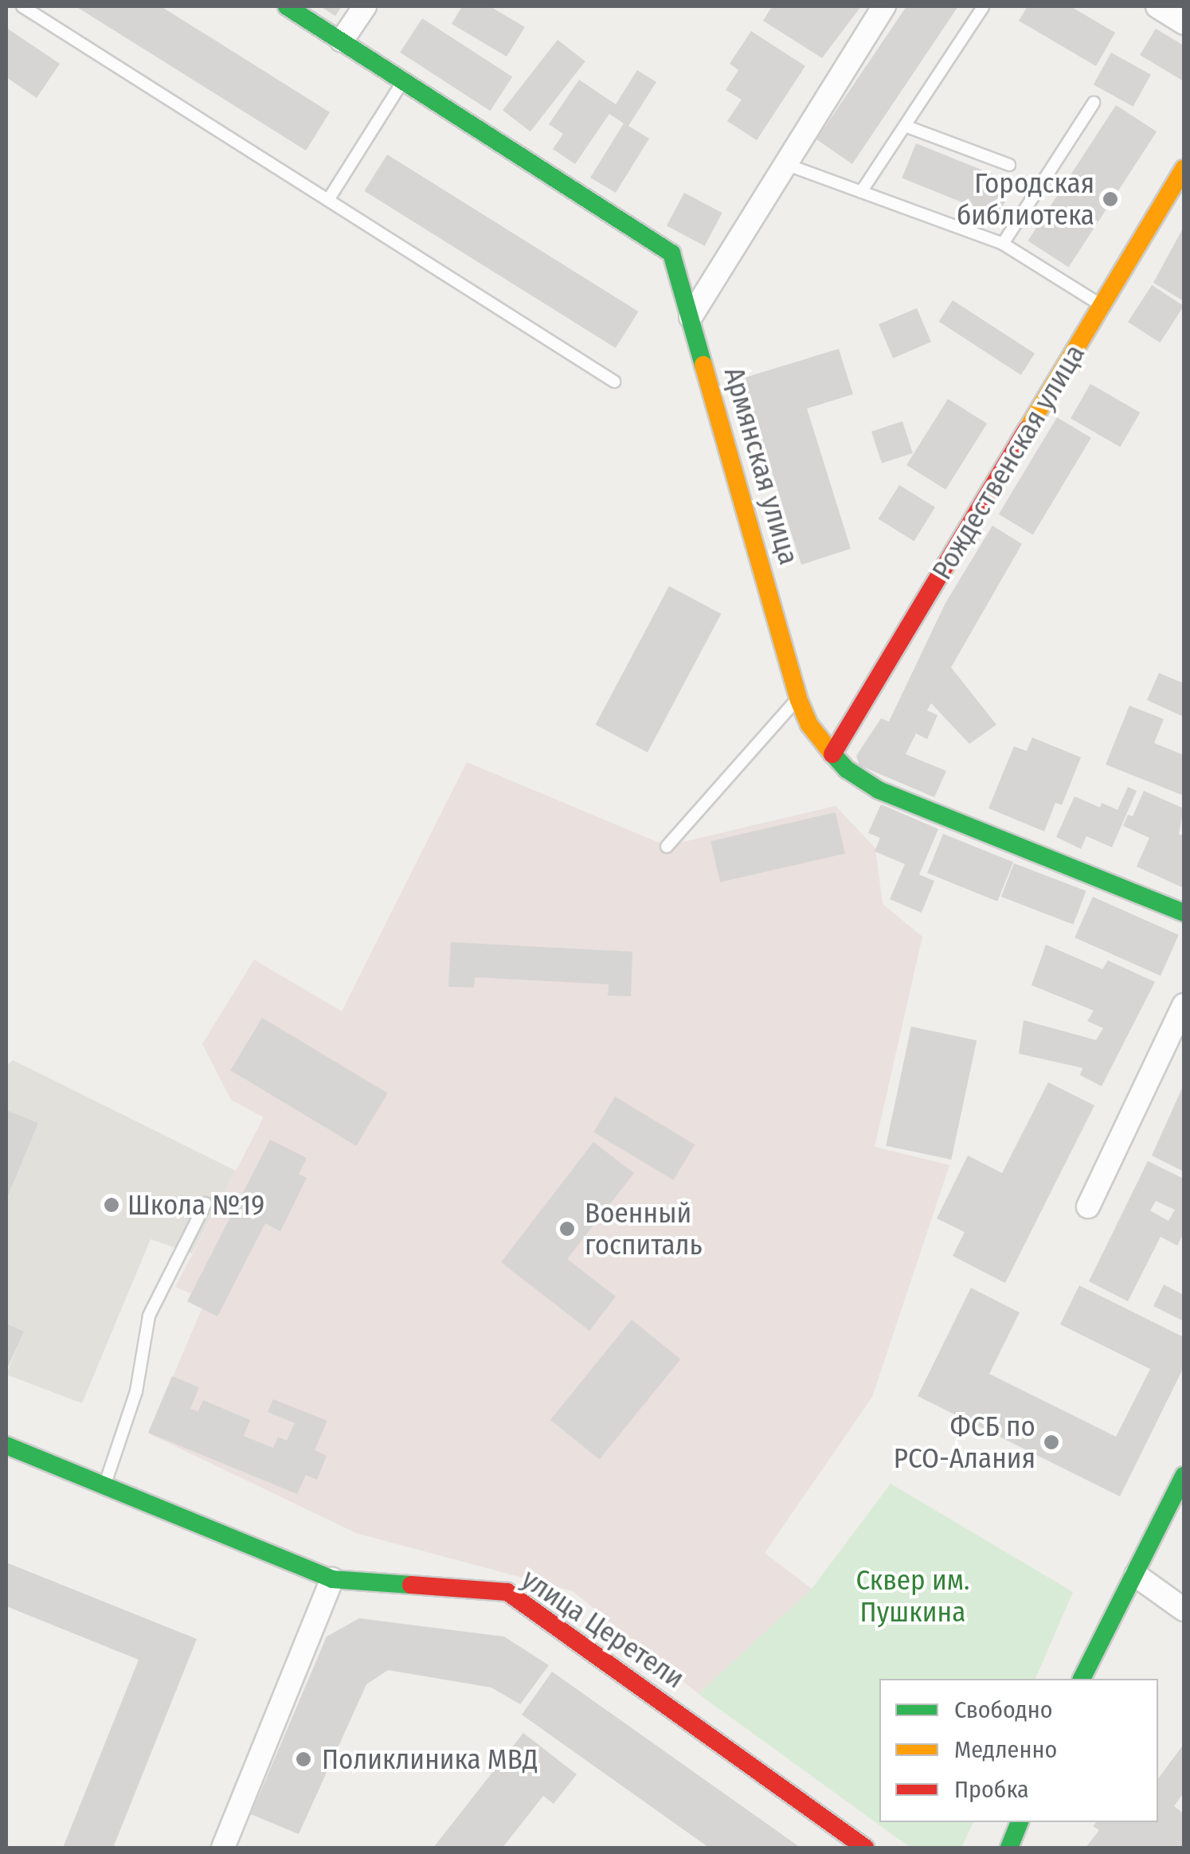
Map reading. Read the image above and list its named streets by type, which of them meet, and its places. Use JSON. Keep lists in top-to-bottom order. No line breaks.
{"streets":{"street":["Рождественская улица","Армянская улица","улица Церетели"]},"crossings":[["Рождественская улица","Армянская улица"]],"parks":["Сквер им. Пушкина"],"places":["Городская библиотека","Школа №19","Военный госпиталь","ФСБ по РСО-Алания","Поликлиника МВД"],"legend":["Свободно","Медленно","Пробка"]}
